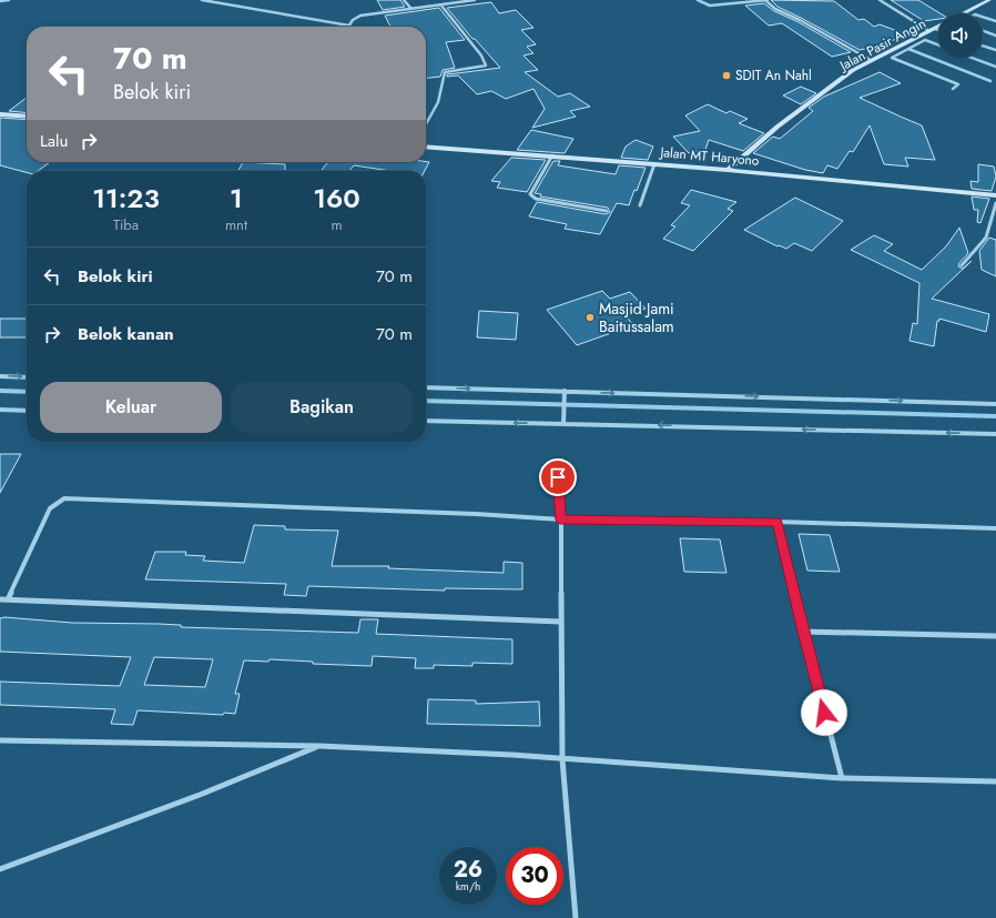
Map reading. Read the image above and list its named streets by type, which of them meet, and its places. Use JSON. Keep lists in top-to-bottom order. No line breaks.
{"streets":{"main road":["Jalan Pasir Angin","Jalan MT Haryono"]},"crossings":[["Jalan Pasir Angin","Jalan MT Haryono"]],"places":["SDIT An Nahl","Masjid Jami Baitussalam"],"page":{"turn":["70 m","Belok kiri"],"then":"Lalu","eta":["11:23","Tiba","1","mnt","160","m"],"list":[{"name":"Belok kiri","value":"70 m"},{"name":"Belok kanan","value":"70 m"}],"buttons":["Keluar","Bagikan"],"speed":"26 km/h","limit":"30"}}
